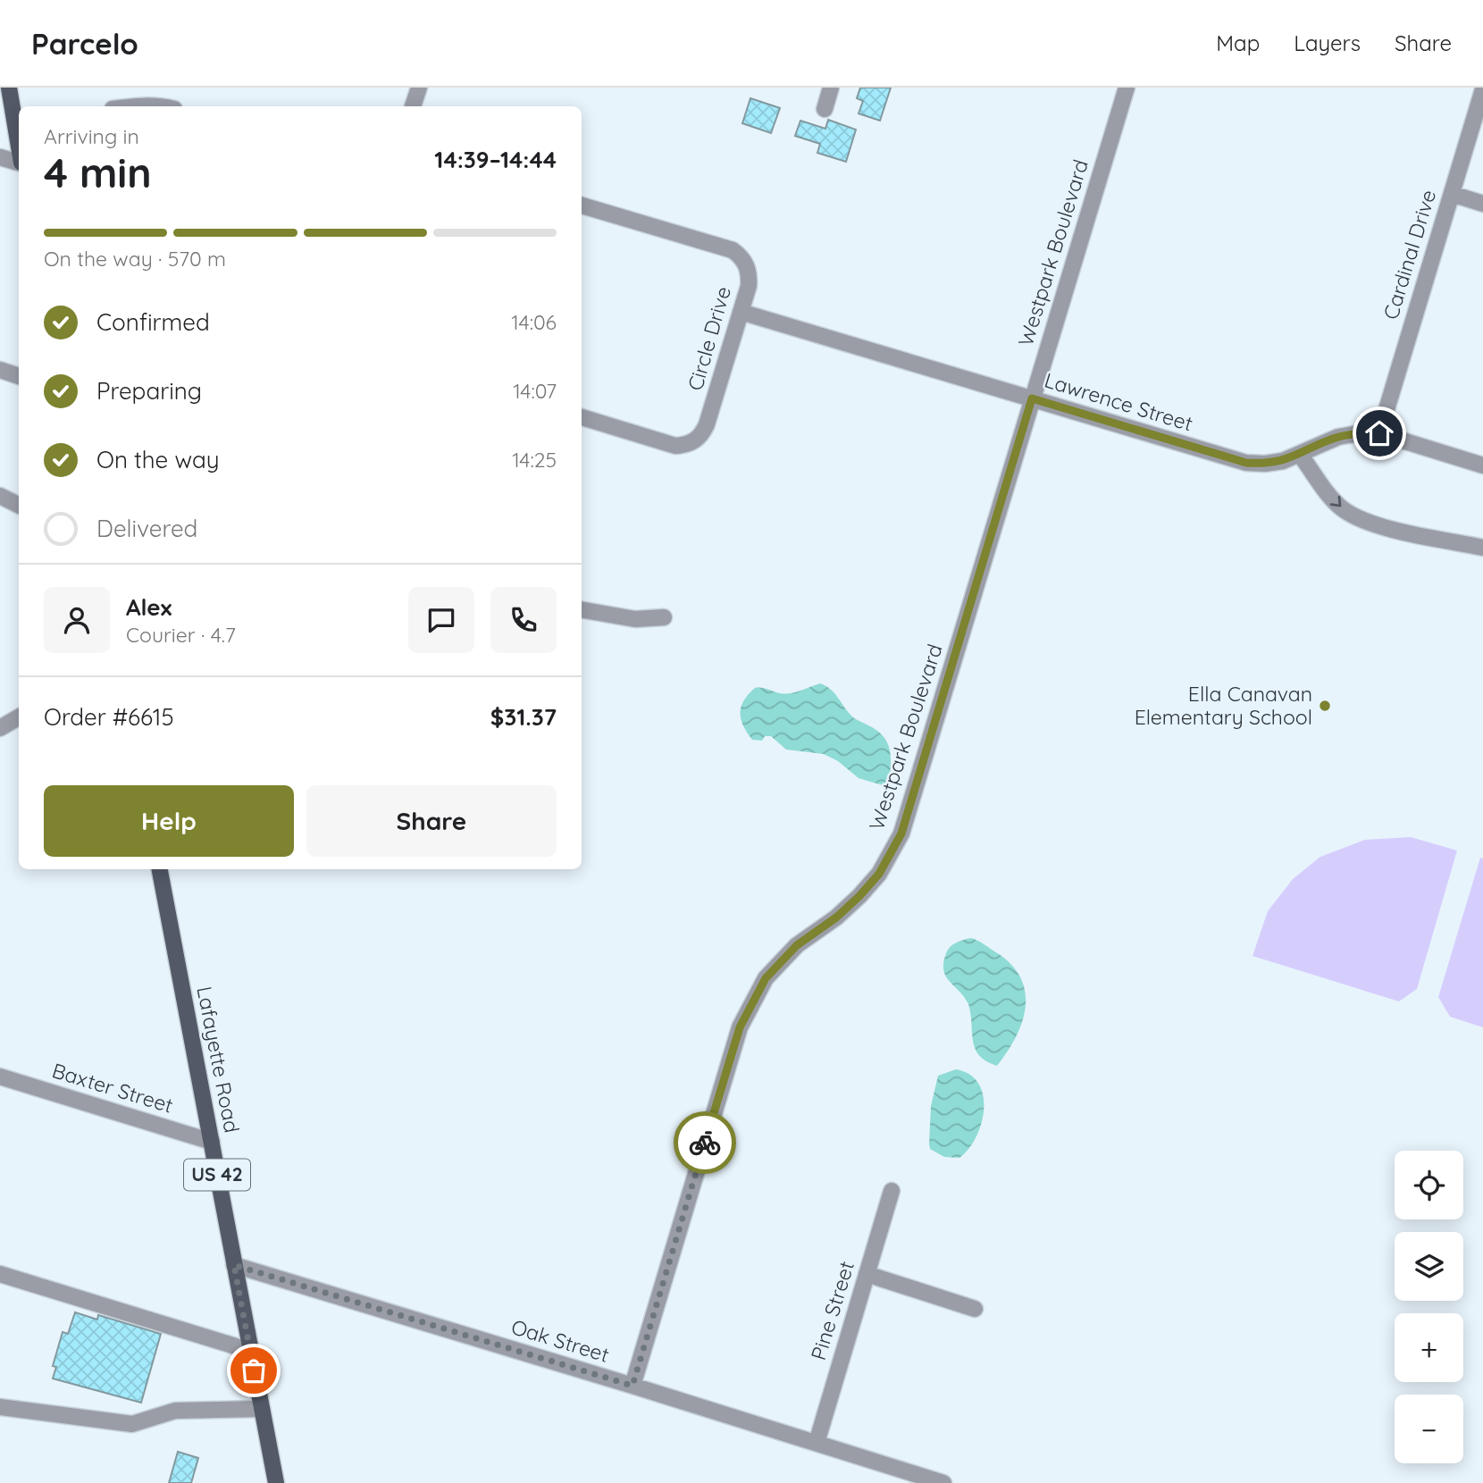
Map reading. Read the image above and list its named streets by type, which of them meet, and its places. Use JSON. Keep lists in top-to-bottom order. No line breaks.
{"streets":{"main road":["Lafayette Road","US 42"],"street":["Westpark Boulevard","Cardinal Drive","Circle Drive","Lawrence Street","Baxter Street","Pine Street","Oak Street"]},"crossings":[["Westpark Boulevard","Lawrence Street"],["Westpark Boulevard","Oak Street"],["Cardinal Drive","Lawrence Street"],["Circle Drive","Lawrence Street"],["Lafayette Road","Baxter Street"],["Lafayette Road","Oak Street"],["Pine Street","Oak Street"]],"places":["Ella Canavan Elementary School"],"page":{"header":"Parcelo","nav":["Map","Layers","Share"],"heading":["4 min","Arriving in","14:39–14:44"],"panel":["Alex","Courier · 4.7","Order #6615","$31.37"],"bar":"On the way · 570 m","list":[["Confirmed","14:06"],["Preparing","14:07"],["On the way","14:25"],"Delivered"],"buttons":["Help","Share"],"map_buttons":["+","−"]}}
